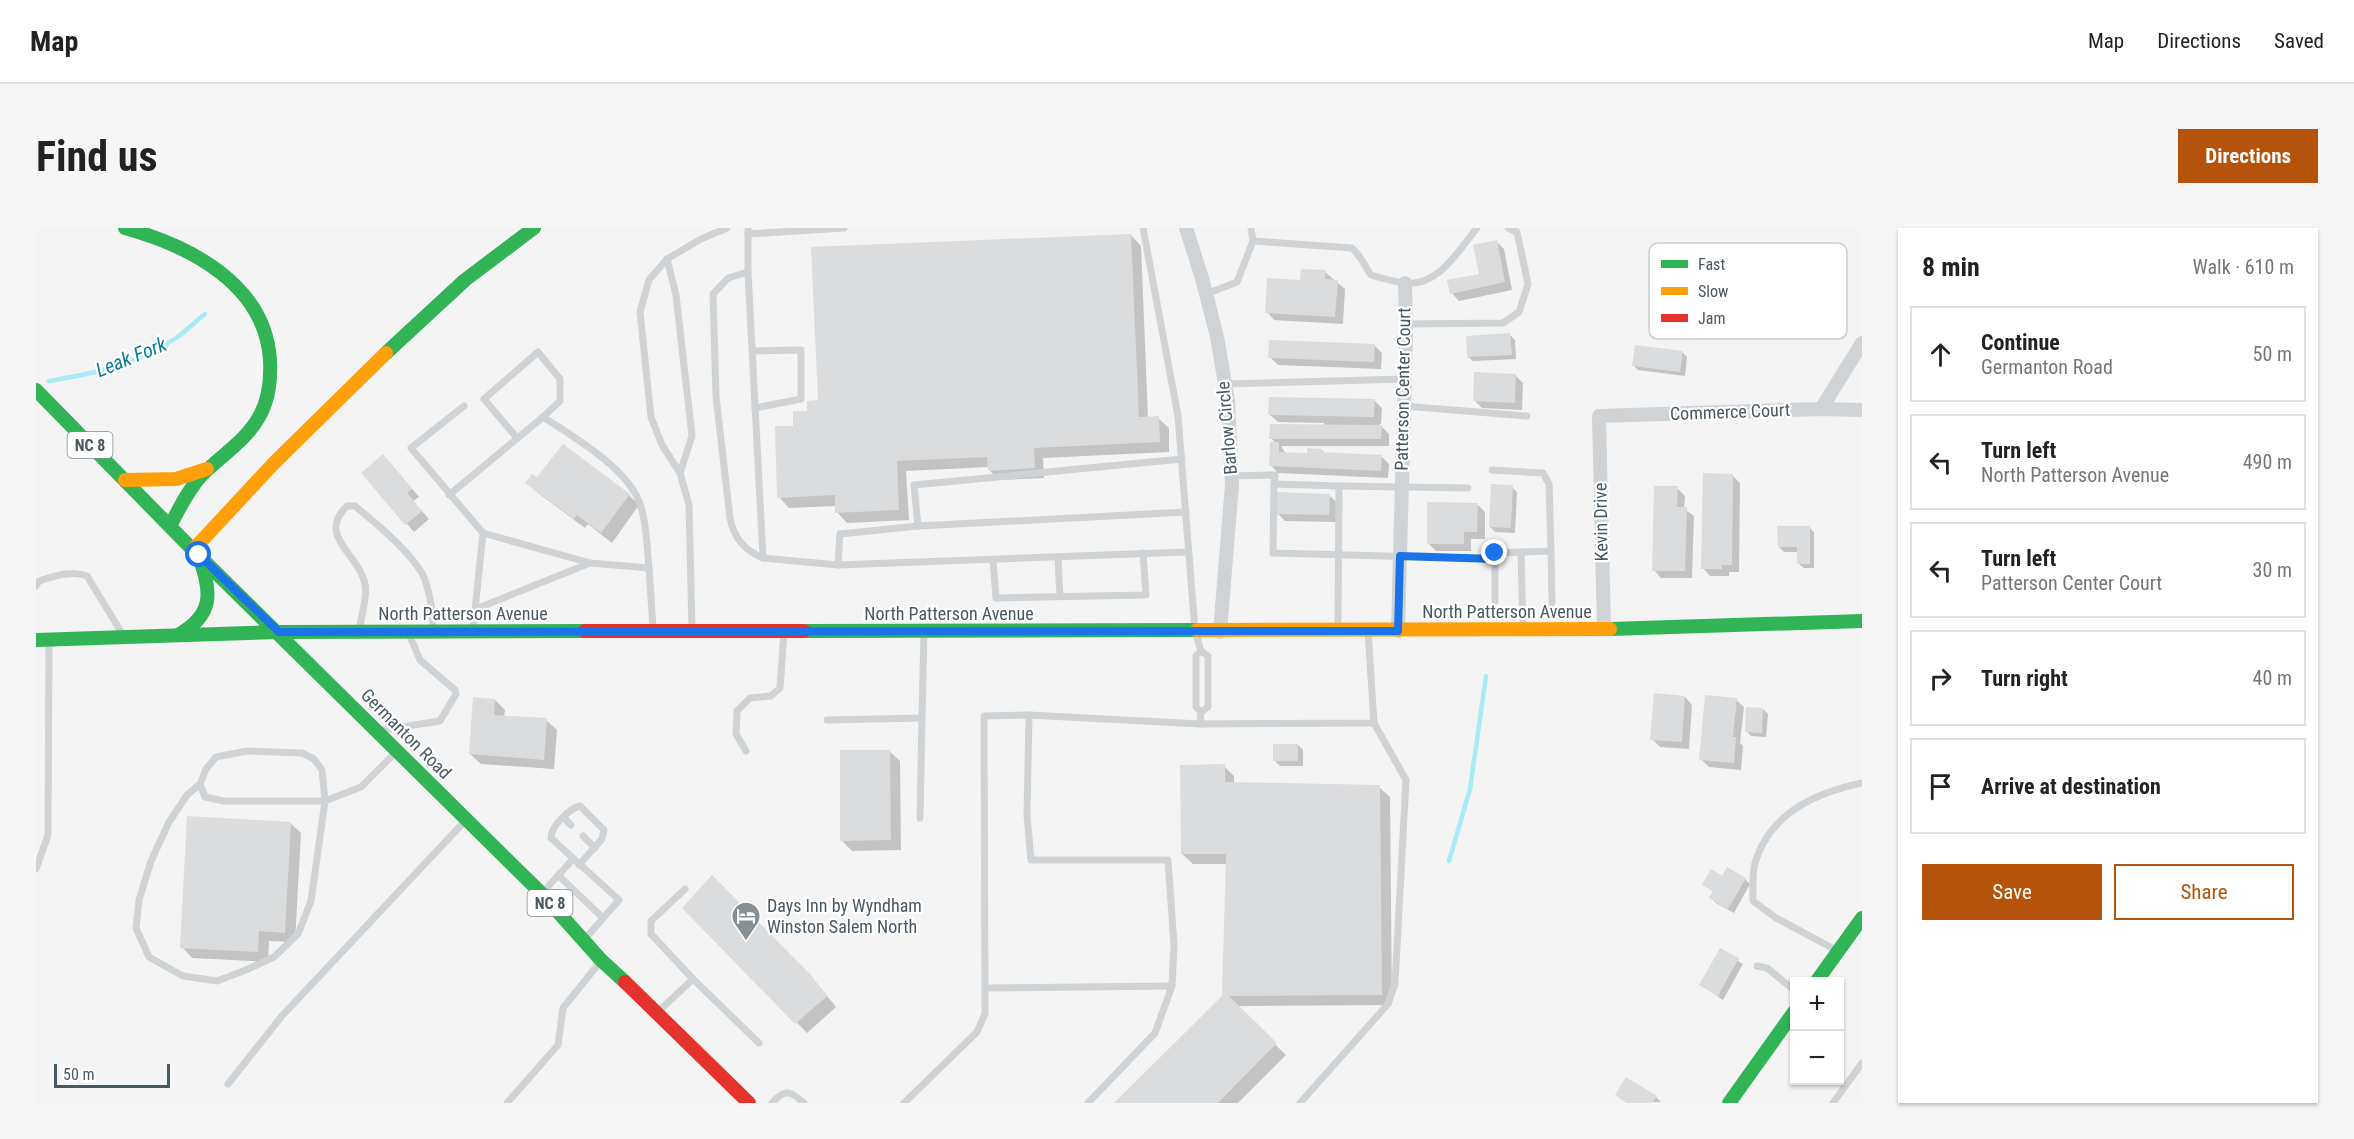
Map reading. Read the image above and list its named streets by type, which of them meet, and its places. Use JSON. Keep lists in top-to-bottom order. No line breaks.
{"streets":{"main road":["NC 8","North Patterson Avenue","Germanton Road"],"street":["Patterson Center Court","Commerce Court","Barlow Circle","Kevin Drive"]},"crossings":[["Patterson Center Court","North Patterson Avenue"],["Commerce Court","Kevin Drive"],["Barlow Circle","North Patterson Avenue"],["Kevin Drive","North Patterson Avenue"],["North Patterson Avenue","Germanton Road"]],"water":["Leak Fork"],"places":{"hotel":["Days Inn by Wyndham Winston Salem North"]},"legend":["Fast","Slow","Jam"],"scale_bar":"50 m","page":{"header":"Map","nav":["Map","Directions","Saved"],"buttons":["Directions",["Save","Share"]],"title":"Find us","heading":["8 min","Walk · 610 m"],"list":[["Continue","Germanton Road","50 m"],["Turn left","North Patterson Avenue","490 m"],["Turn left","Patterson Center Court","30 m"],["Turn right","40 m"],"Arrive at destination"],"map_buttons":["+","−"],"scale":"50 m"}}
